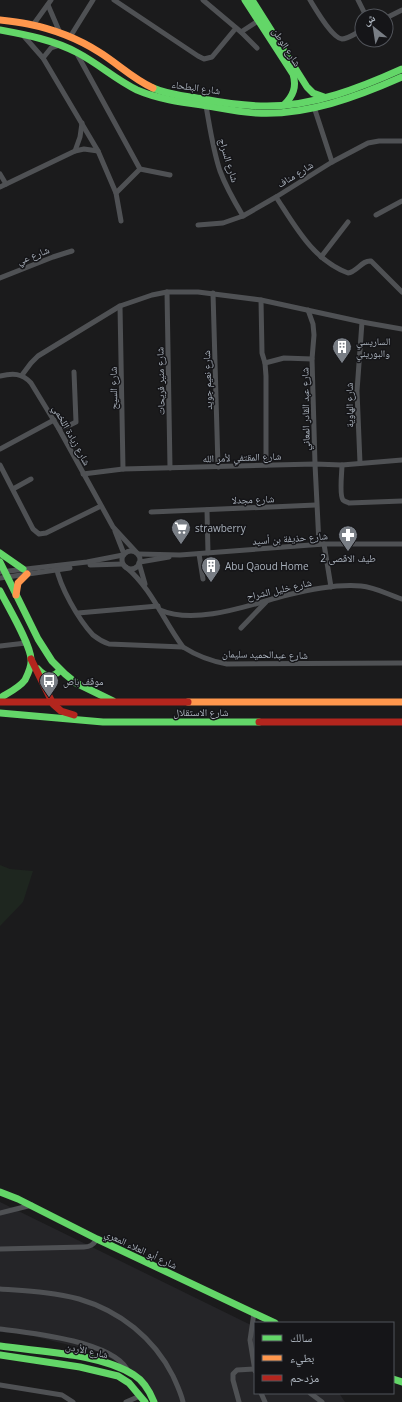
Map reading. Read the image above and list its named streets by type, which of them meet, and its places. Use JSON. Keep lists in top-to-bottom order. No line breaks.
{"streets":{"main road":["شارع الوطن","شارع البطحاء","شارع الاستقلال","شارع أبو العلاء المعري","شارع الأردن"],"street":["شارع السراج","شارع مناف","شارع عي","شارع نعيم جويد","شارع منير فريحات","شارع السيح","شارع الهاوية","شارع عبد القادر المعاني","شارع زيادة اللخمي","شارع المقتفي لأمر الله","شارع مجدلا","شارع حذيفة بن أسيد","شارع خليل الشراح","شارع عبدالحميد سليمان"]},"crossings":[["شارع الوطن","شارع البطحاء"],["شارع البطحاء","شارع السراج"],["شارع السراج","شارع مناف"],["شارع نعيم جويد","شارع المقتفي لأمر الله"],["شارع منير فريحات","شارع المقتفي لأمر الله"],["شارع السيح","شارع المقتفي لأمر الله"],["شارع الهاوية","شارع المقتفي لأمر الله"],["شارع عبد القادر المعاني","شارع المقتفي لأمر الله"],["شارع عبد القادر المعاني","شارع مجدلا"],["شارع زيادة اللخمي","شارع المقتفي لأمر الله"],["شارع زيادة اللخمي","شارع حذيفة بن أسيد"]],"places":{"building":["الساريسي والبوريني","Abu Qaoud Home"],"supermarket":["strawberry"],"pharmacy":["طيف الاقصى 2"],"bus stop":["موقف باص"]},"legend":["سالك","بطيء","مزدحم"],"north":"top left"}
